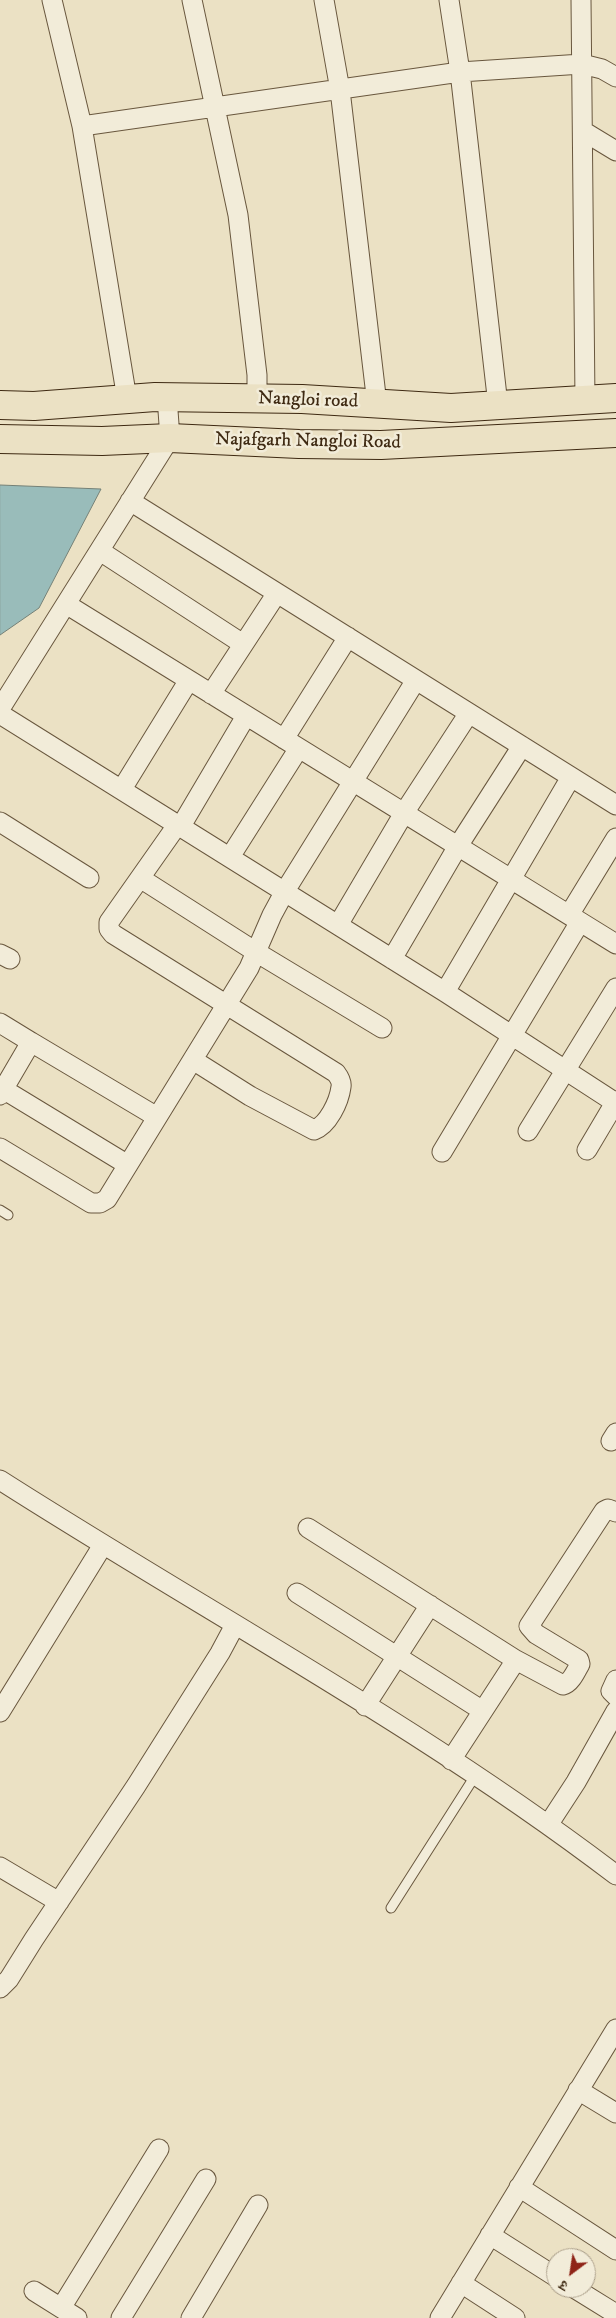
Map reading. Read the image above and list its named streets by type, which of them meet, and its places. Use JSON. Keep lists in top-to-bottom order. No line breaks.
{"streets":{"main road":["Nangloi road","Najafgarh Nangloi Road"]},"north":"bottom left"}
